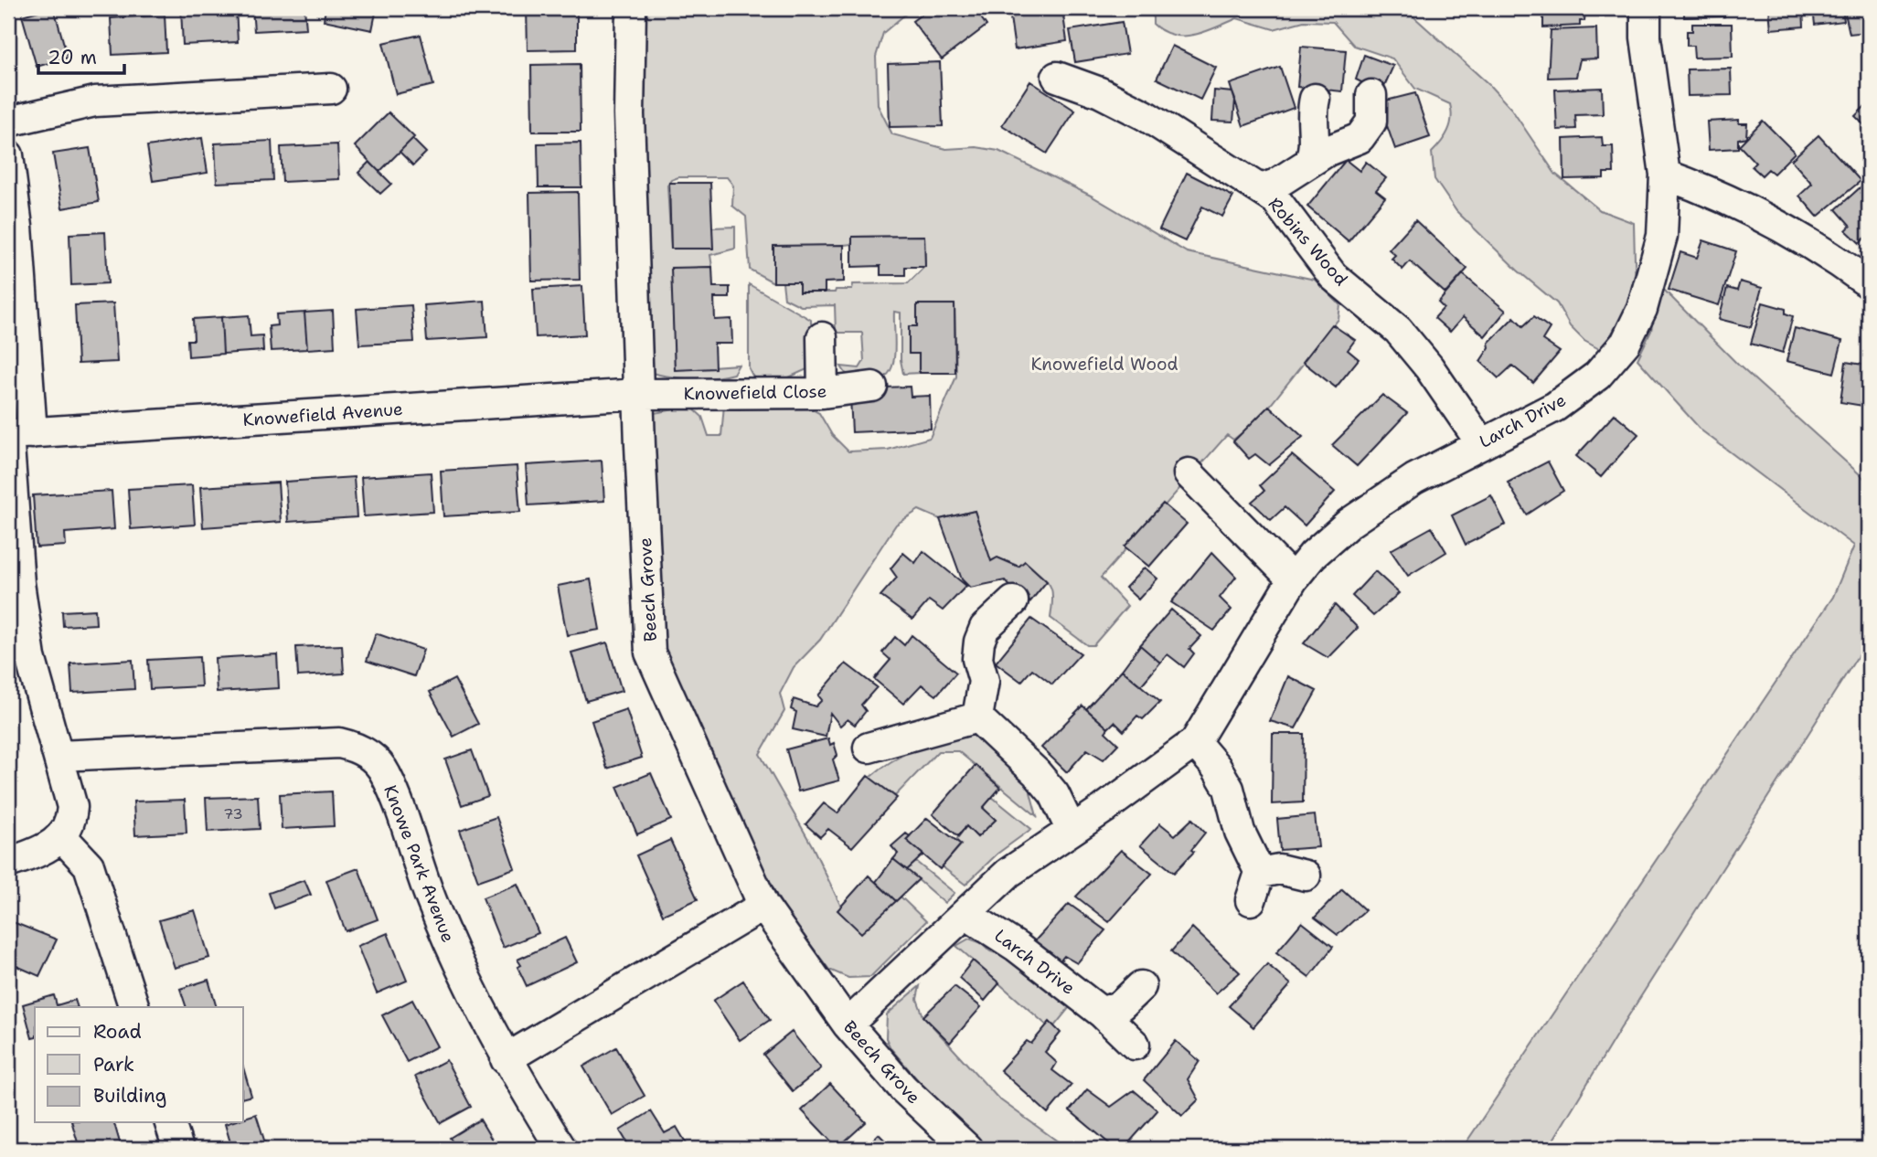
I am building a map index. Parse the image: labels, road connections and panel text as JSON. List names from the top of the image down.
{
  "streets": {
    "street": [
      "Robins Wood",
      "Knowefield Close",
      "Knowefield Avenue",
      "Larch Drive",
      "Beech Grove",
      "Knowe Park Avenue"
    ]
  },
  "crossings": [
    ["Robins Wood", "Larch Drive"],
    ["Knowefield Close", "Knowefield Avenue"],
    ["Knowefield Close", "Beech Grove"],
    ["Knowefield Avenue", "Beech Grove"],
    ["Larch Drive", "Beech Grove"]
  ],
  "parks": ["Knowefield Wood"],
  "house_numbers": ["73"],
  "legend": ["Road", "Park", "Building"],
  "scale_bar": "20 m"
}
